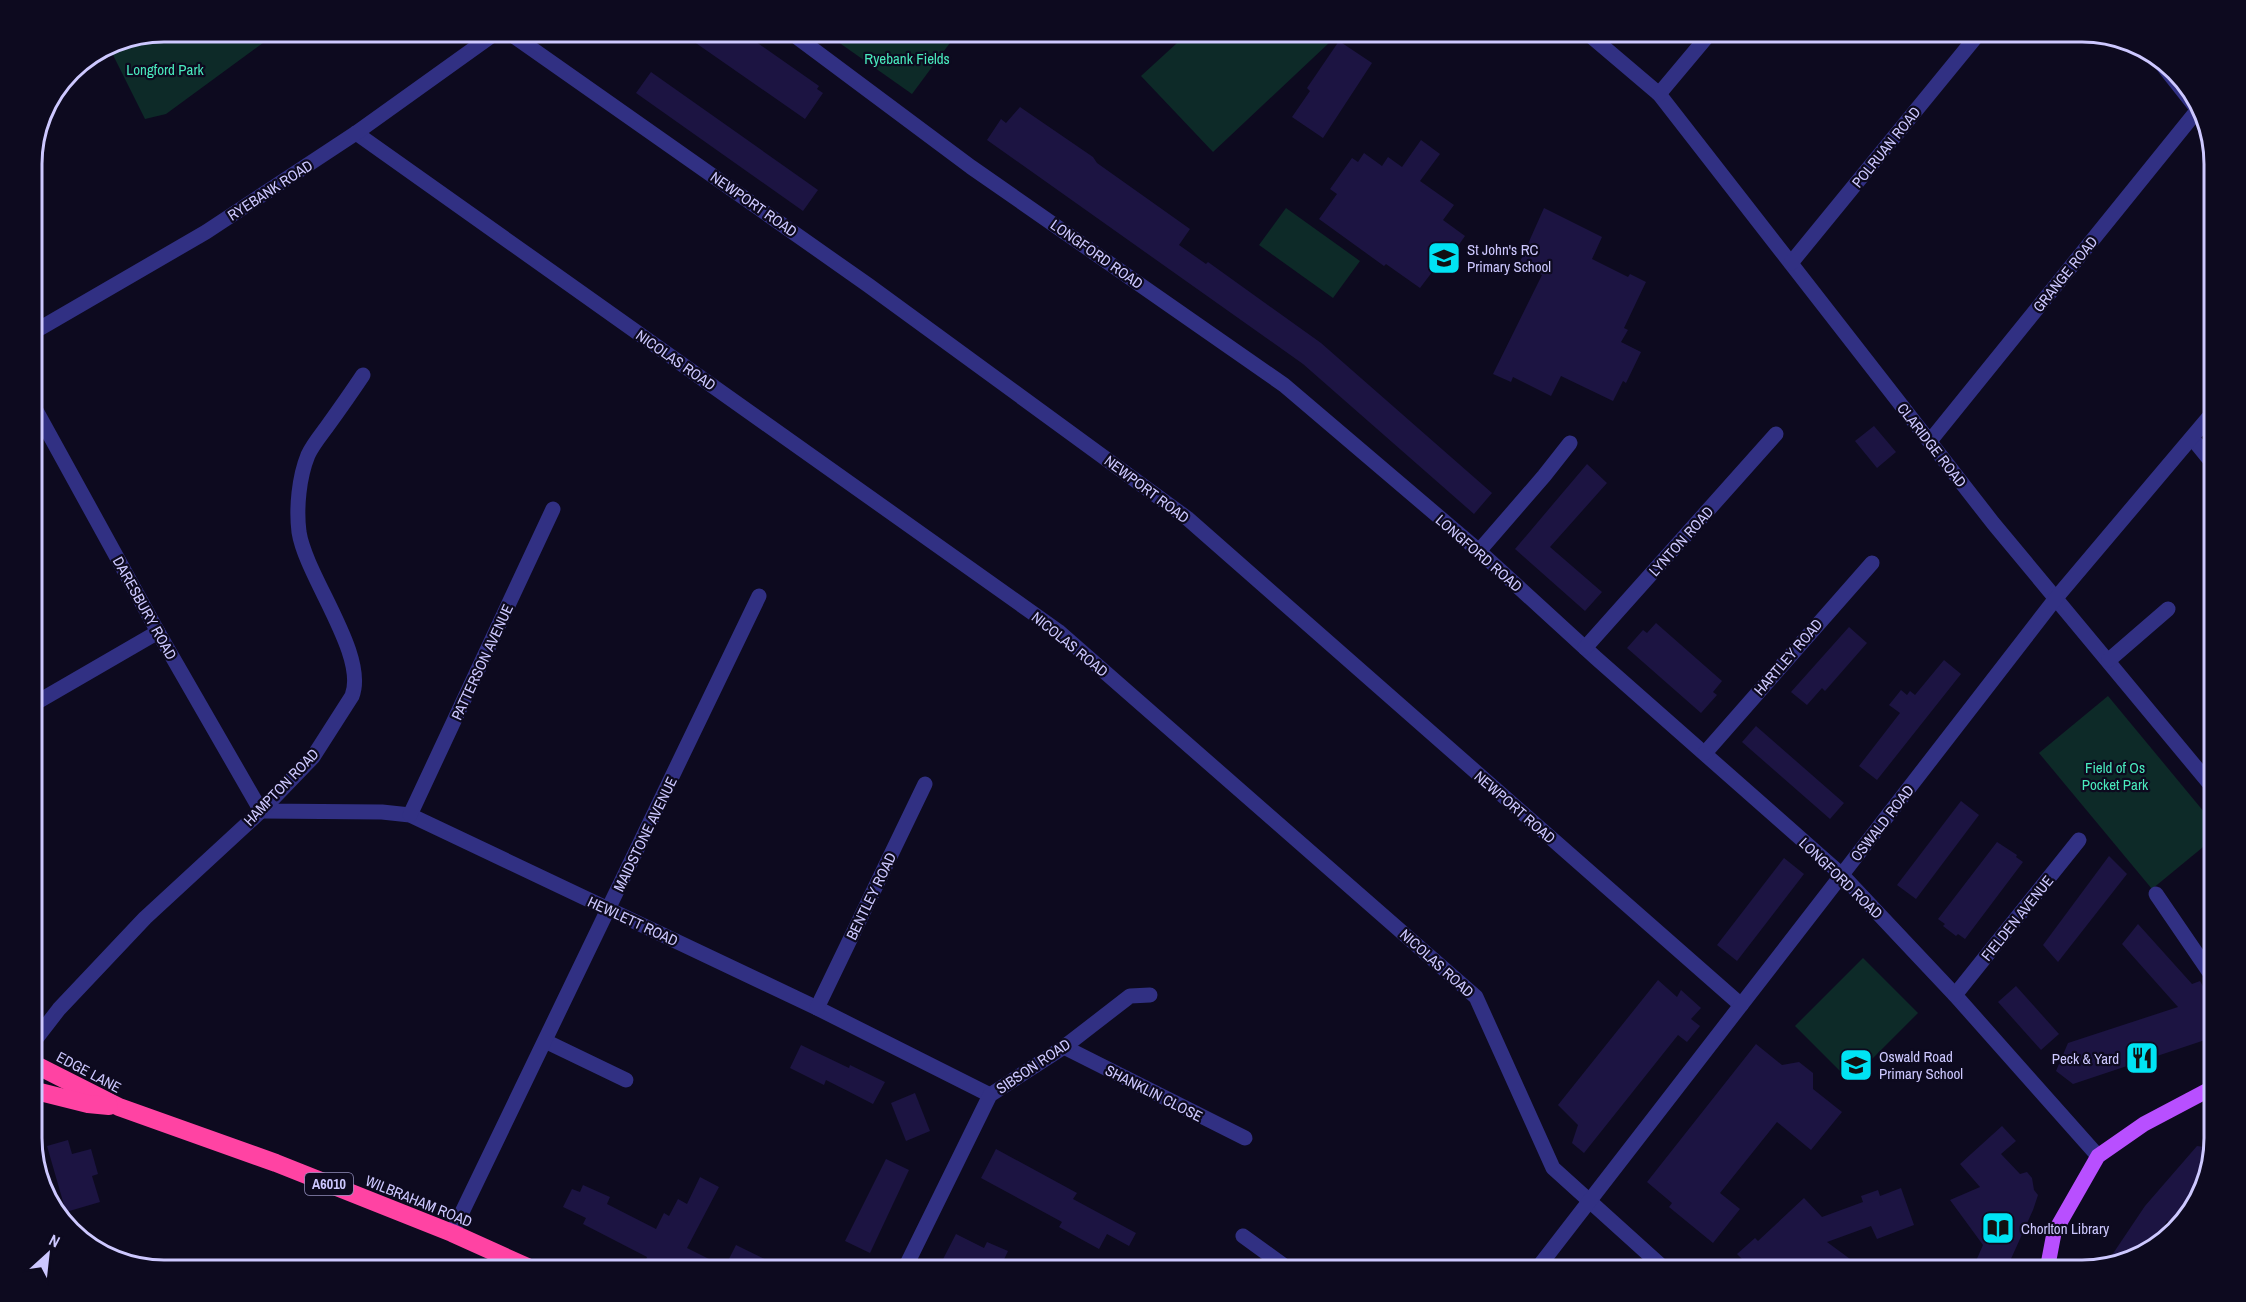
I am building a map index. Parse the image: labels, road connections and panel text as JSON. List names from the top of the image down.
{
  "streets": {
    "highway": ["EDGE LANE", "A6010", "WILBRAHAM ROAD"],
    "street": [
      "POLRUAN ROAD",
      "RYEBANK ROAD",
      "NEWPORT ROAD",
      "LONGFORD ROAD",
      "GRANGE ROAD",
      "NICOLAS ROAD",
      "CLARIDGE ROAD",
      "LYNTON ROAD",
      "DARESBURY ROAD",
      "HARTLEY ROAD",
      "PATTERSON AVENUE",
      "HAMPTON ROAD",
      "OSWALD ROAD",
      "MAIDSTONE AVENUE",
      "BENTLEY ROAD",
      "FIELDEN AVENUE",
      "HEWLETT ROAD",
      "SIBSON ROAD",
      "SHANKLIN CLOSE"
    ]
  },
  "crossings": [
    ["POLRUAN ROAD", "CLARIDGE ROAD"],
    ["RYEBANK ROAD", "NICOLAS ROAD"],
    ["NEWPORT ROAD", "OSWALD ROAD"],
    ["LONGFORD ROAD", "LYNTON ROAD"],
    ["LONGFORD ROAD", "HARTLEY ROAD"],
    ["LONGFORD ROAD", "OSWALD ROAD"],
    ["LONGFORD ROAD", "FIELDEN AVENUE"],
    ["GRANGE ROAD", "CLARIDGE ROAD"],
    ["NICOLAS ROAD", "OSWALD ROAD"],
    ["CLARIDGE ROAD", "OSWALD ROAD"],
    ["DARESBURY ROAD", "HAMPTON ROAD"],
    ["DARESBURY ROAD", "HEWLETT ROAD"],
    ["PATTERSON AVENUE", "HEWLETT ROAD"],
    ["HAMPTON ROAD", "HEWLETT ROAD"],
    ["MAIDSTONE AVENUE", "HEWLETT ROAD"],
    ["MAIDSTONE AVENUE", "WILBRAHAM ROAD"],
    ["BENTLEY ROAD", "HEWLETT ROAD"],
    ["HEWLETT ROAD", "SIBSON ROAD"],
    ["SIBSON ROAD", "SHANKLIN CLOSE"],
    ["EDGE LANE", "WILBRAHAM ROAD"]
  ],
  "parks": ["Ryebank Fields", "Longford Park", "Field of Os Pocket Park"],
  "places": {
    "school or university": ["St John's RC Primary School", "Oswald Road Primary School"],
    "restaurant": ["Peck & Yard"],
    "library": ["Chorlton Library"]
  },
  "north": "top right"
}
